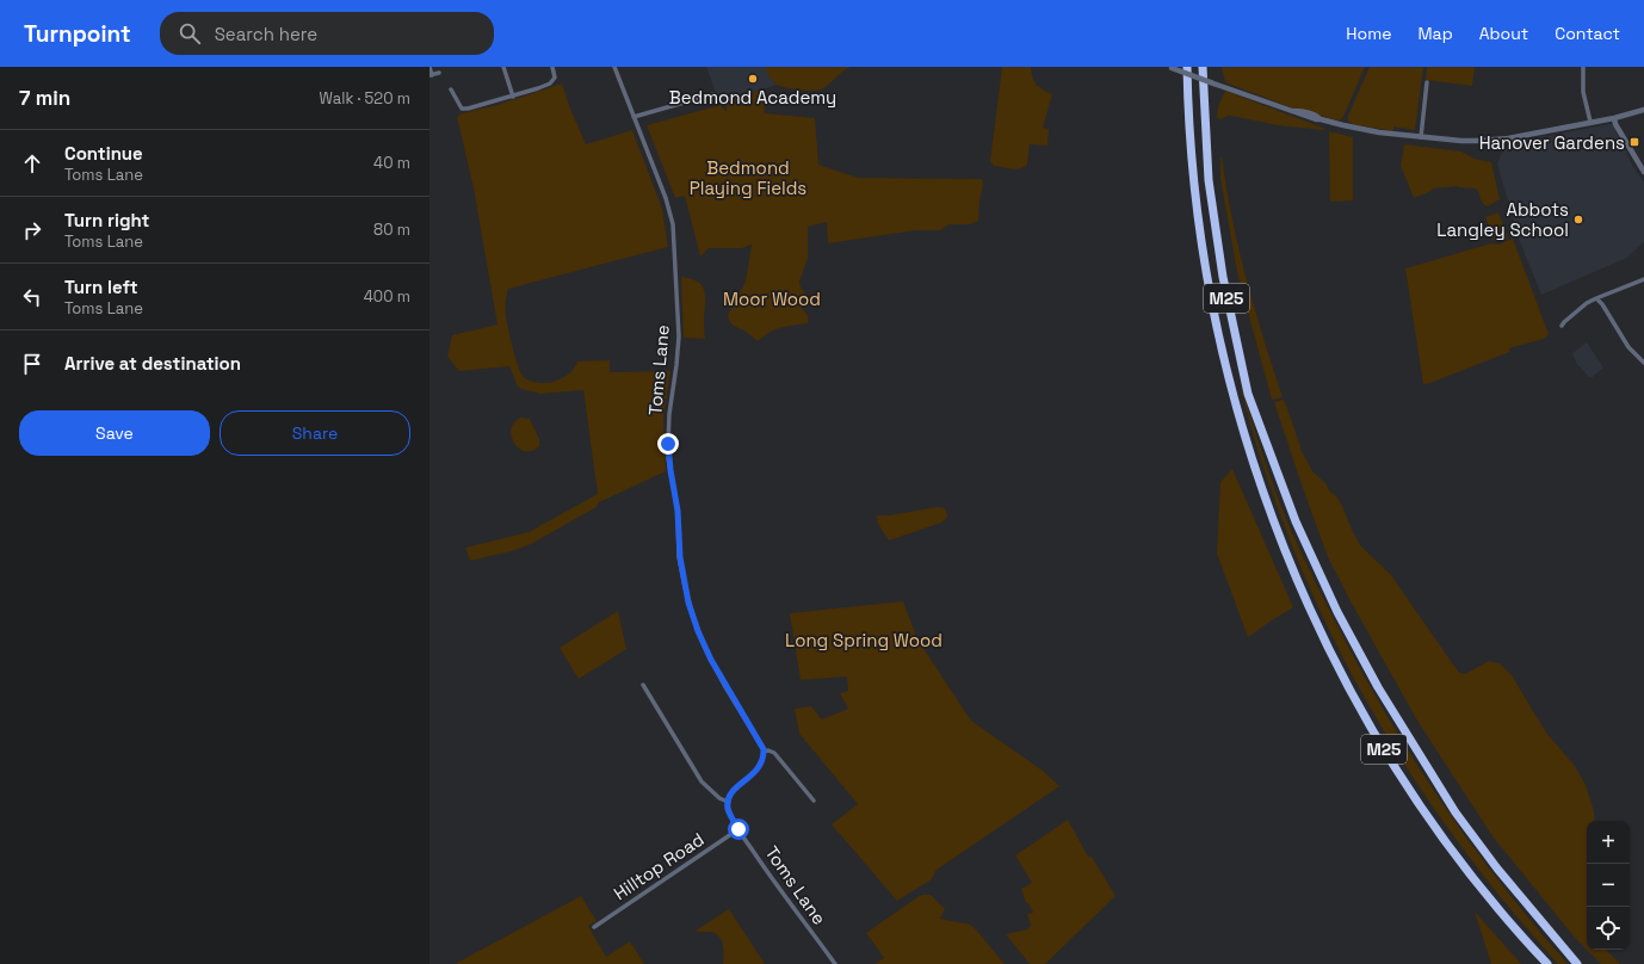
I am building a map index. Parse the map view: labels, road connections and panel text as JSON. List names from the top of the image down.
{
  "streets": {
    "highway": ["M25"],
    "street": ["Toms Lane", "Hilltop Road"]
  },
  "crossings": [
    ["Toms Lane", "Hilltop Road"]
  ],
  "parks": ["Bedmond Playing Fields", "Moor Wood", "Long Spring Wood"],
  "places": {
    "other": ["Bedmond Academy", "Abbots Langley School"],
    "transit": ["Hanover Gardens"]
  },
  "page": {
    "header": "Turnpoint",
    "search": "Search here",
    "nav": [
      "Home",
      "Map",
      "About",
      "Contact"
    ],
    "heading": ["7 min", "Walk · 520 m"],
    "list": [
      ["Continue", "Toms Lane", "40 m"],
      ["Turn right", "Toms Lane", "80 m"],
      ["Turn left", "Toms Lane", "400 m"],
      "Arrive at destination"
    ],
    "buttons": ["Save", "Share"],
    "map_buttons": ["+", "−"]
  }
}
